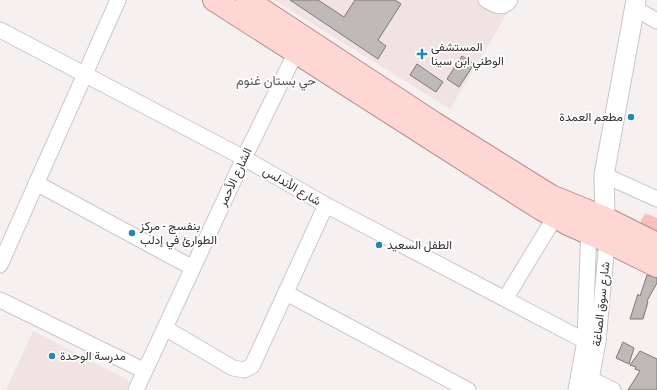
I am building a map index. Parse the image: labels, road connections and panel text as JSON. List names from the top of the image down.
{
  "streets": {
    "street": ["الشارع الأحمر", "شارع الأندلس", "شارع سوق الصاغة"]
  },
  "crossings": [
    ["الشارع الأحمر", "شارع الأندلس"]
  ],
  "districts": ["حي بستان غنوم"],
  "places": {
    "health": ["المستشفى الوطني ابن سينا"],
    "other": [
      "مطعم العمدة",
      "بنفسج - مركز الطوارئ في إدلب",
      "الطفل السعيد",
      "مدرسة الوحدة"
    ]
  }
}
